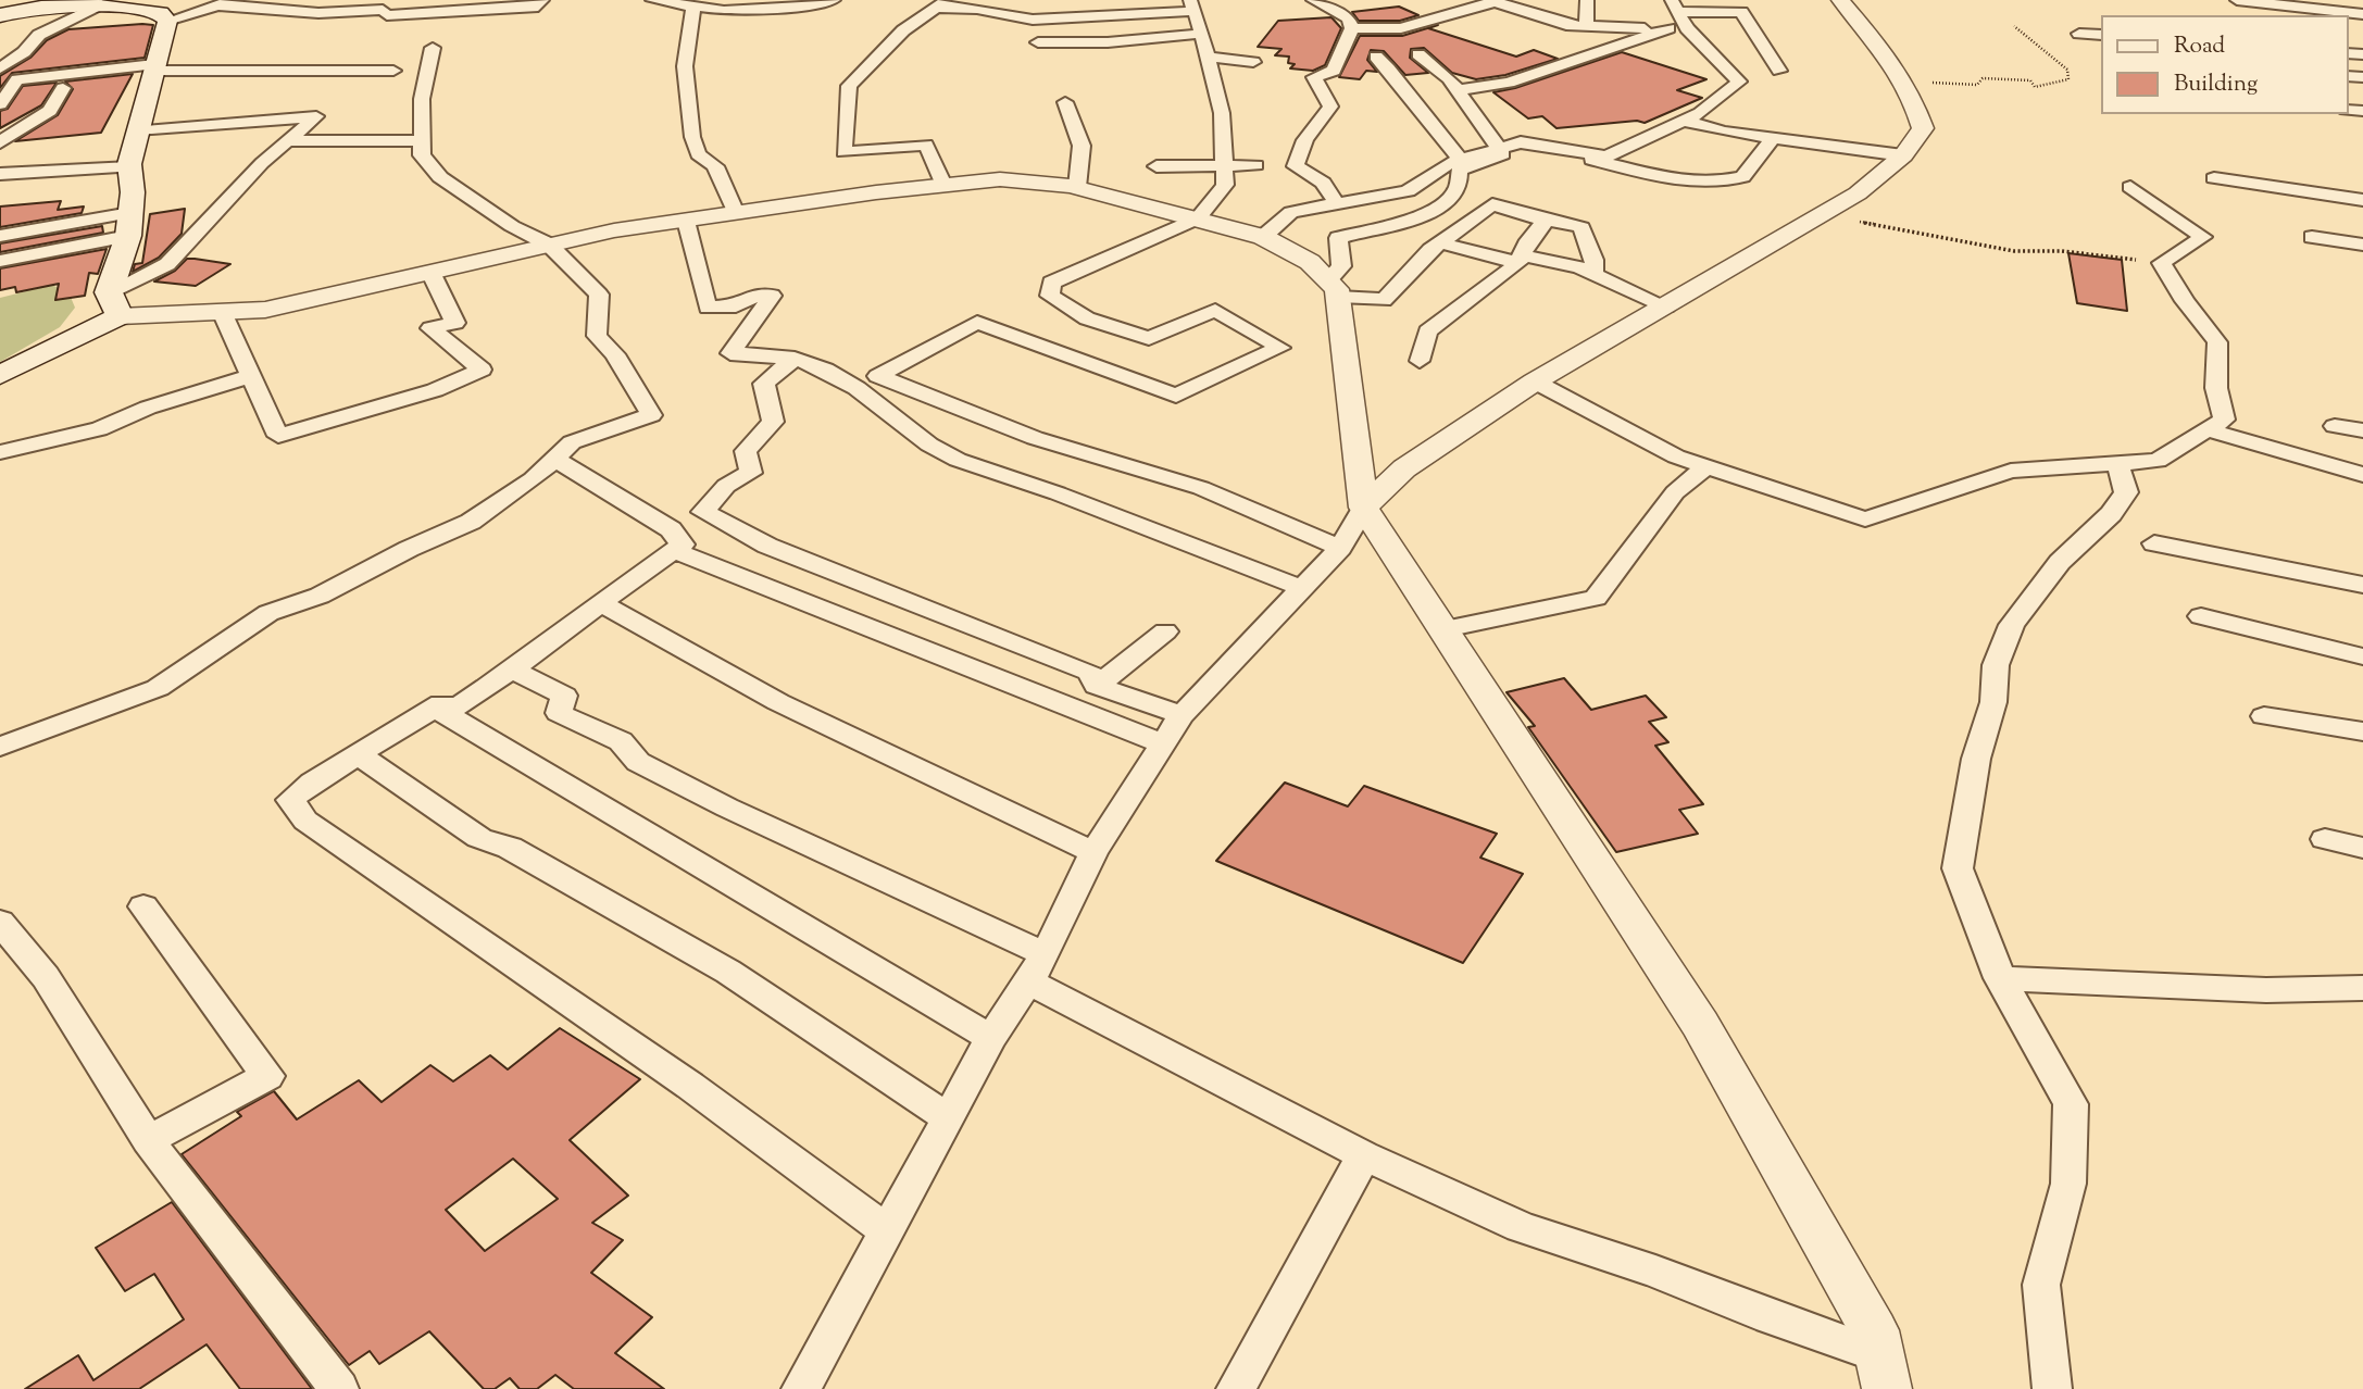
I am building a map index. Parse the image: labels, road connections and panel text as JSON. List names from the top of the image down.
{
  "legend": ["Road", "Building"]
}
